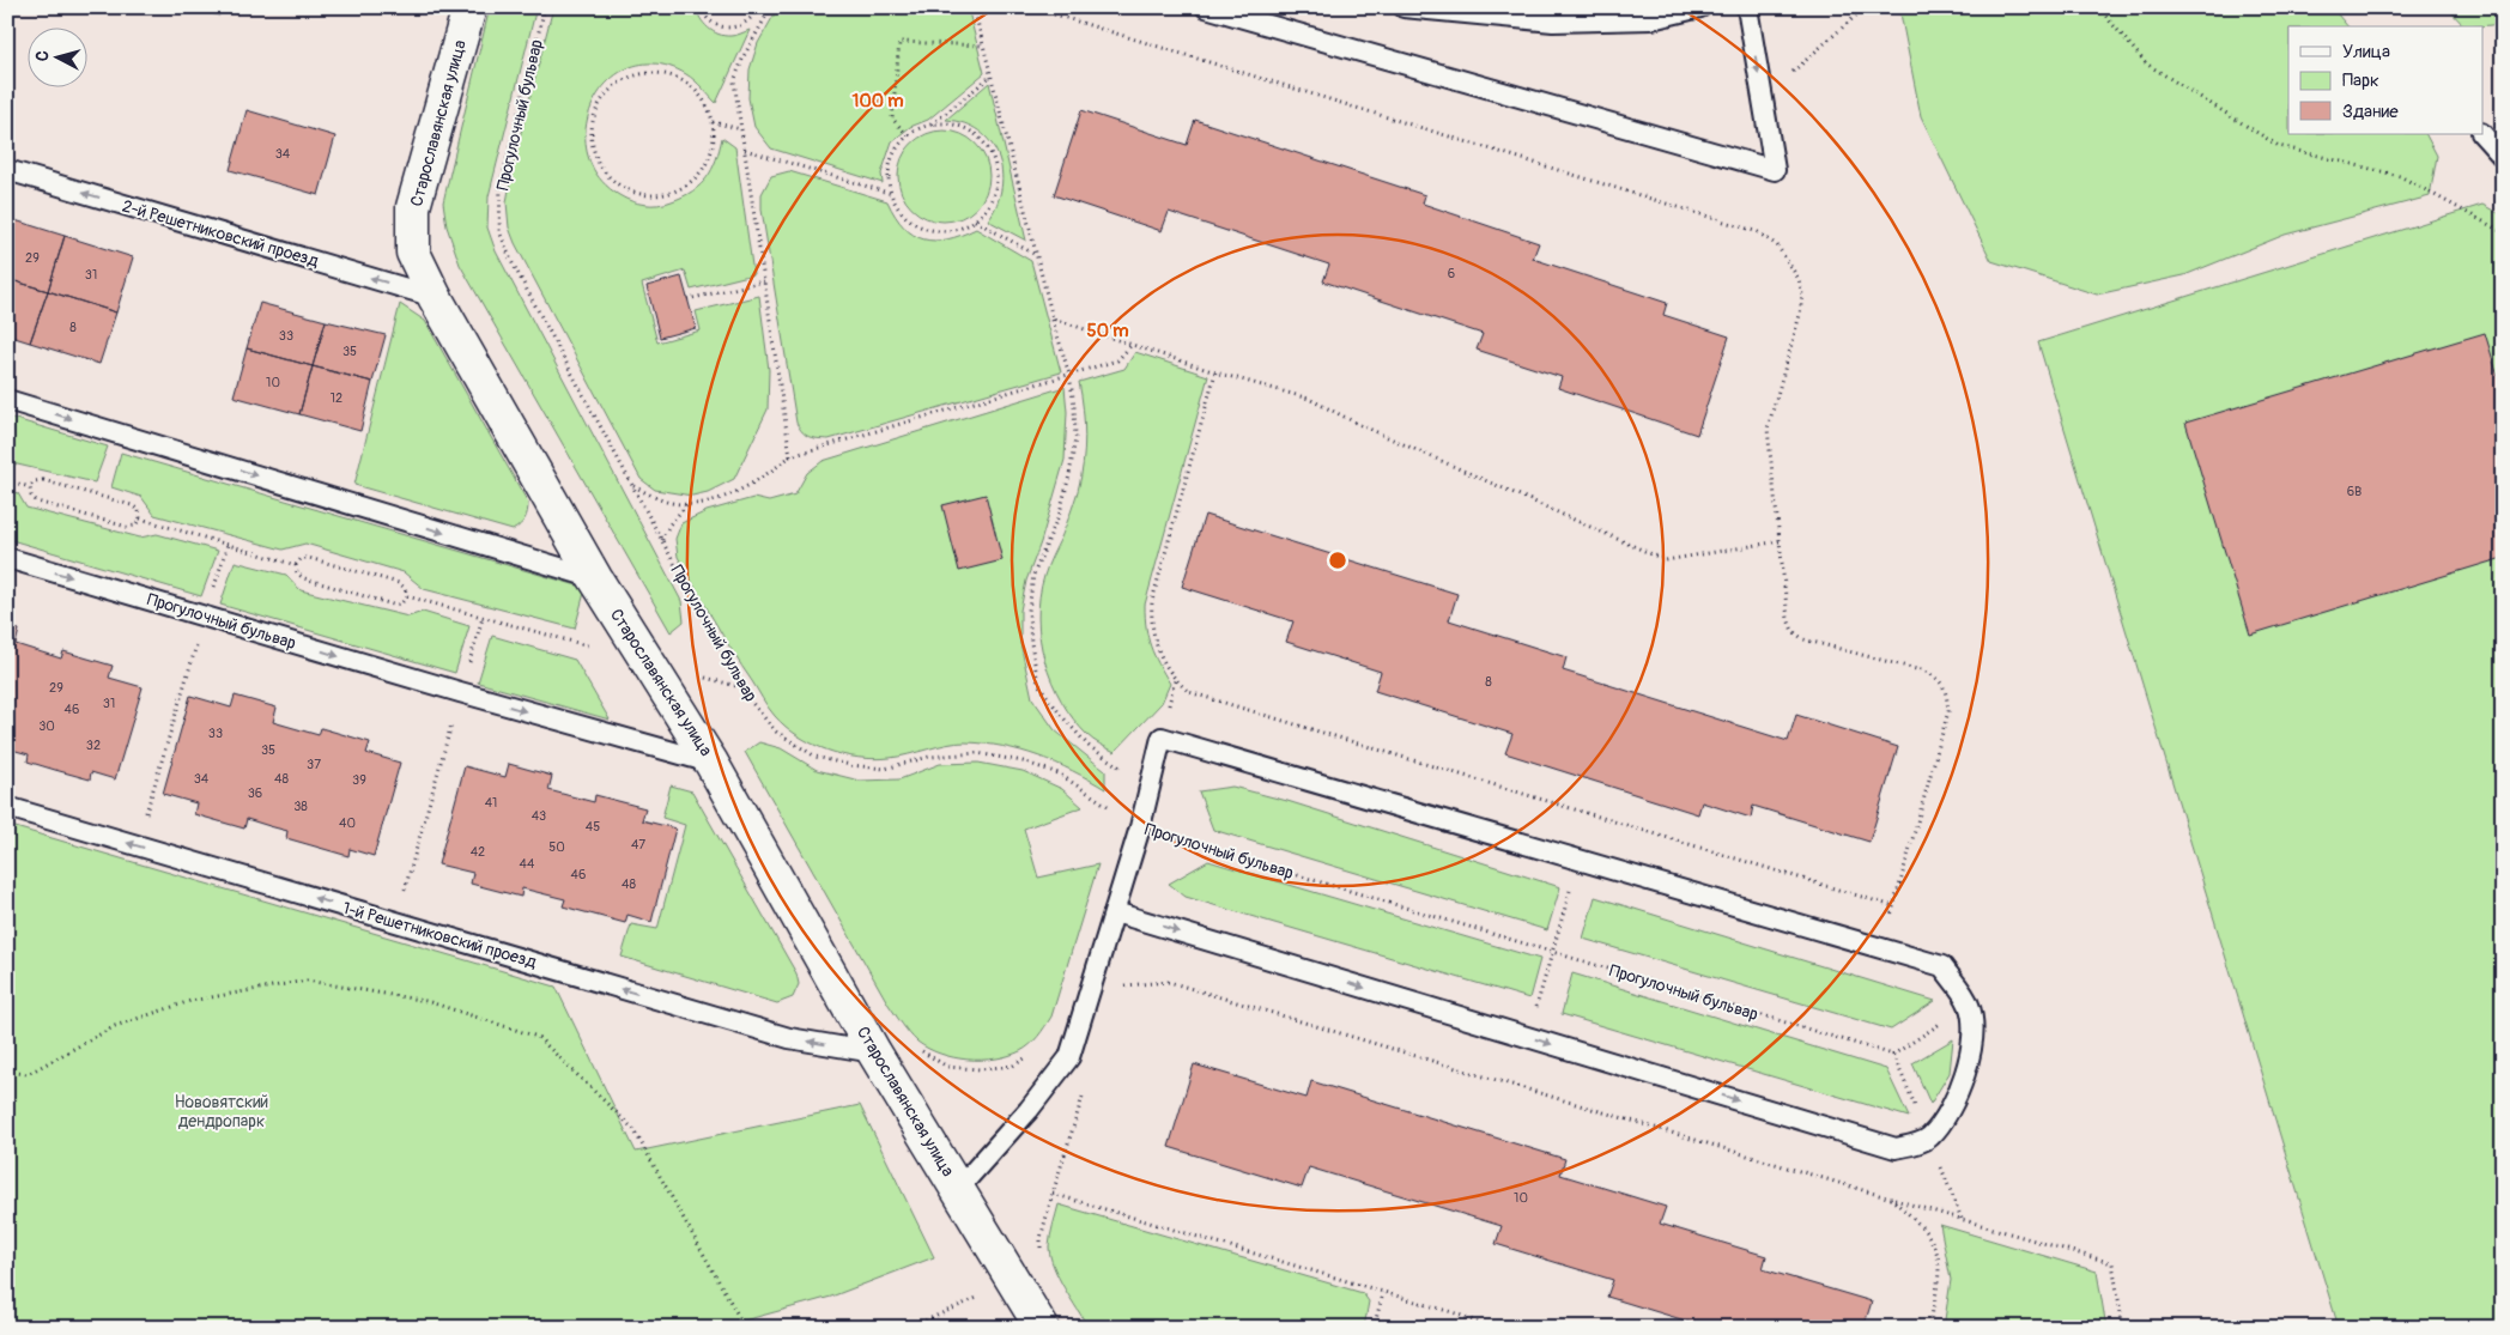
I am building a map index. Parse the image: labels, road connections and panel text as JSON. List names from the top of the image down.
{
  "streets": {
    "street": ["Старославянская улица"],
    "lane": ["Прогулочный бульвар", "2-й Решетниковский проезд", "1-й Решетниковский проезд"]
  },
  "crossings": [
    ["Прогулочный бульвар", "Старославянская улица"],
    ["Старославянская улица", "2-й Решетниковский проезд"],
    ["Старославянская улица", "1-й Решетниковский проезд"]
  ],
  "one_way": ["2-й Решетниковский проезд", "1-й Решетниковский проезд"],
  "parks": ["Нововятский дендропарк"],
  "house_numbers": [
    "34",
    "29",
    "6",
    "31",
    "8",
    "33",
    "35",
    "10",
    "12",
    "6В",
    "8",
    "29",
    "31",
    "46",
    "30",
    "33",
    "32",
    "35",
    "37",
    "34",
    "48",
    "39",
    "36",
    "41",
    "38",
    "43",
    "40",
    "45",
    "47",
    "50",
    "42",
    "44",
    "46",
    "48",
    "10"
  ],
  "legend": ["Улица", "Парк", "Здание"],
  "north": "left",
  "rings": ["100 m", "50 m"]
}
